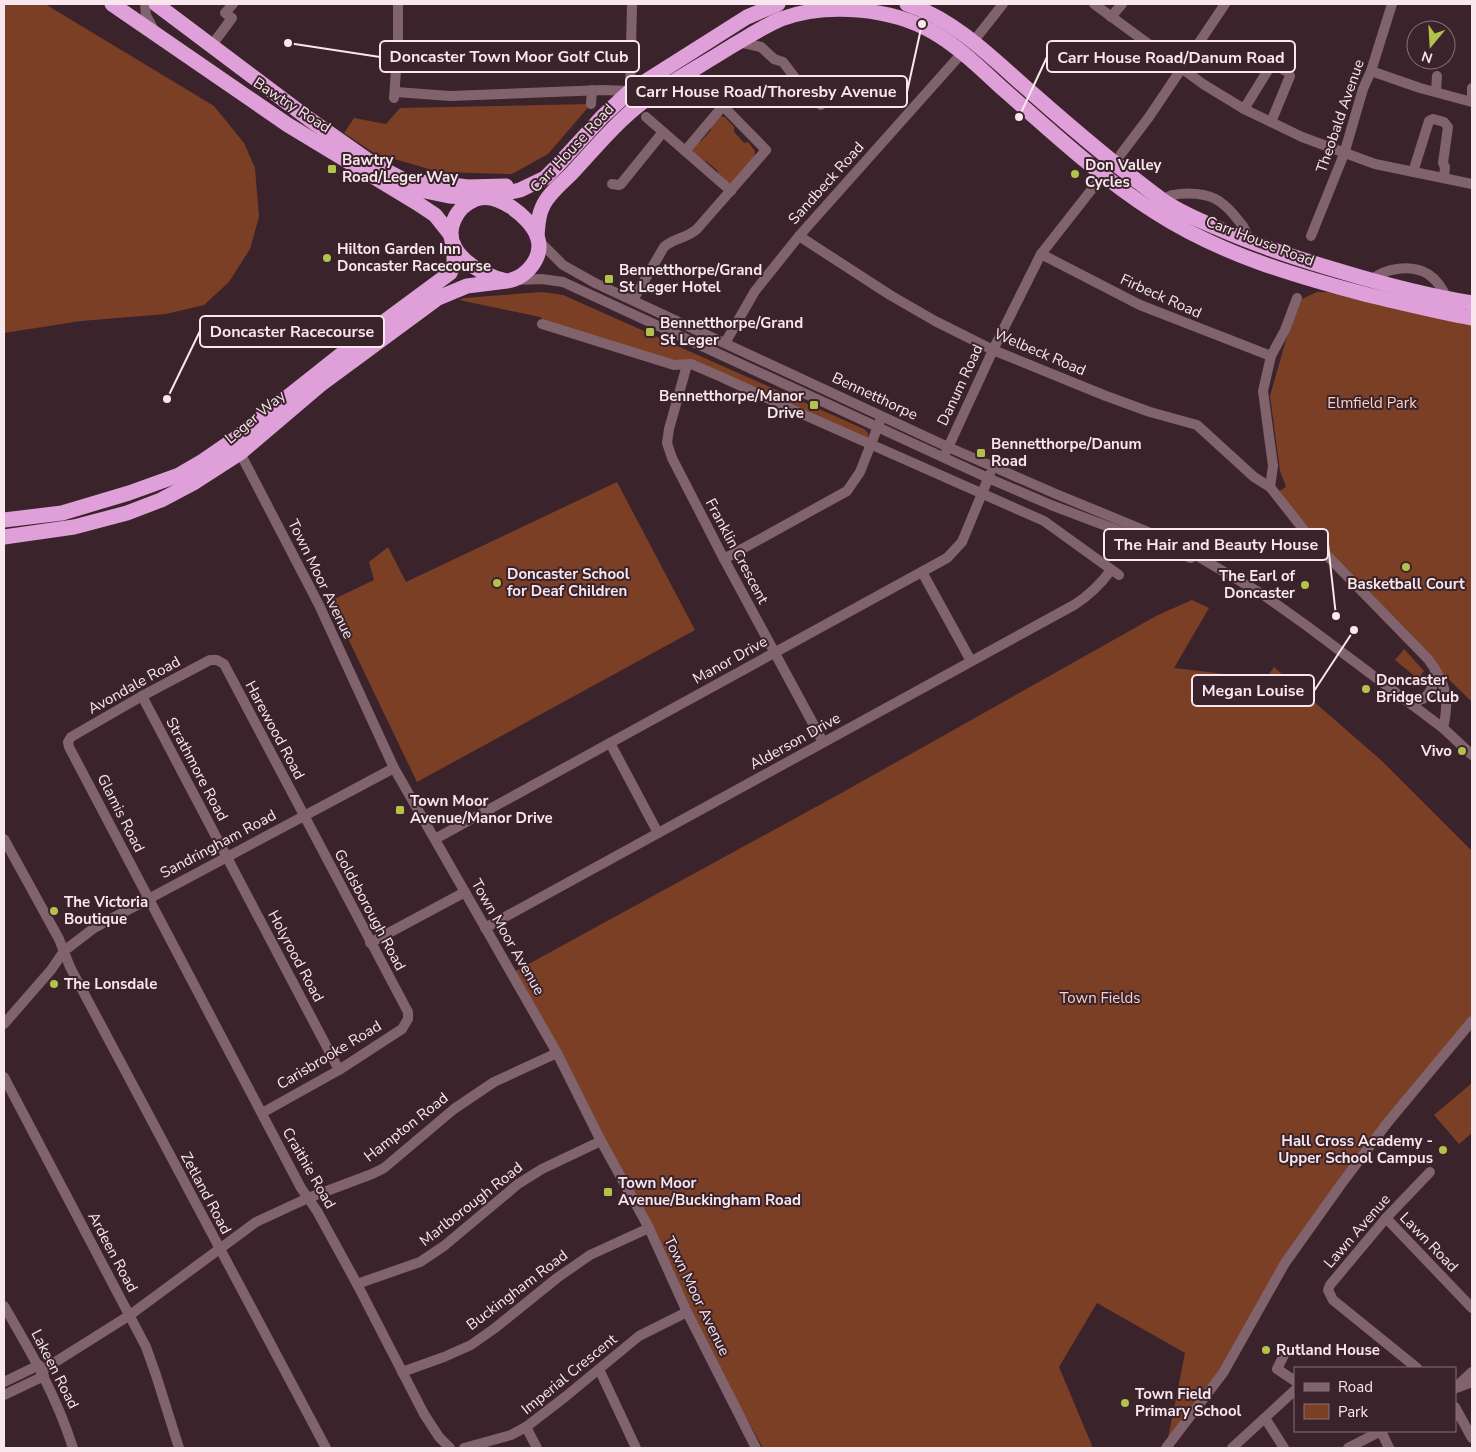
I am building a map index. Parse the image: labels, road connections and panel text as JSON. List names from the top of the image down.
{
  "streets": {
    "highway": ["Bawtry Road", "Carr House Road", "Leger Way"],
    "street": [
      "Theobald Avenue",
      "Sandbeck Road",
      "Firbeck Road",
      "Welbeck Road",
      "Danum Road",
      "Bennetthorpe",
      "Franklin Crescent",
      "Town Moor Avenue",
      "Manor Drive",
      "Avondale Road",
      "Harewood Road",
      "Alderson Drive",
      "Strathmore Road",
      "Glamis Road",
      "Sandringham Road",
      "Goldsborough Road",
      "Holyrood Road",
      "Carisbrooke Road",
      "Hampton Road",
      "Craithie Road",
      "Zetland Road",
      "Marlborough Road",
      "Lawn Avenue",
      "Lawn Road",
      "Ardeen Road",
      "Buckingham Road",
      "Lakeen Road",
      "Imperial Crescent"
    ]
  },
  "crossings": [
    ["Bawtry Road", "Carr House Road"],
    ["Bawtry Road", "Bennetthorpe"],
    ["Bawtry Road", "Leger Way"],
    ["Carr House Road", "Sandbeck Road"],
    ["Carr House Road", "Danum Road"],
    ["Carr House Road", "Bennetthorpe"],
    ["Carr House Road", "Leger Way"],
    ["Sandbeck Road", "Welbeck Road"],
    ["Sandbeck Road", "Bennetthorpe"],
    ["Firbeck Road", "Danum Road"],
    ["Welbeck Road", "Danum Road"],
    ["Welbeck Road", "Bennetthorpe"],
    ["Danum Road", "Bennetthorpe"],
    ["Bennetthorpe", "Leger Way"],
    ["Bennetthorpe", "Manor Drive"],
    ["Leger Way", "Town Moor Avenue"],
    ["Franklin Crescent", "Manor Drive"],
    ["Franklin Crescent", "Alderson Drive"],
    ["Town Moor Avenue", "Manor Drive"],
    ["Town Moor Avenue", "Alderson Drive"],
    ["Town Moor Avenue", "Sandringham Road"],
    ["Town Moor Avenue", "Hampton Road"],
    ["Town Moor Avenue", "Marlborough Road"],
    ["Town Moor Avenue", "Buckingham Road"],
    ["Town Moor Avenue", "Imperial Crescent"],
    ["Avondale Road", "Harewood Road"],
    ["Avondale Road", "Strathmore Road"],
    ["Avondale Road", "Glamis Road"],
    ["Harewood Road", "Sandringham Road"],
    ["Harewood Road", "Goldsborough Road"],
    ["Strathmore Road", "Sandringham Road"],
    ["Strathmore Road", "Holyrood Road"],
    ["Glamis Road", "Sandringham Road"],
    ["Glamis Road", "Craithie Road"],
    ["Sandringham Road", "Goldsborough Road"],
    ["Sandringham Road", "Holyrood Road"],
    ["Sandringham Road", "Craithie Road"],
    ["Sandringham Road", "Zetland Road"],
    ["Goldsborough Road", "Carisbrooke Road"],
    ["Holyrood Road", "Carisbrooke Road"],
    ["Carisbrooke Road", "Craithie Road"],
    ["Hampton Road", "Craithie Road"],
    ["Hampton Road", "Zetland Road"],
    ["Hampton Road", "Ardeen Road"],
    ["Hampton Road", "Lakeen Road"],
    ["Craithie Road", "Marlborough Road"],
    ["Craithie Road", "Buckingham Road"],
    ["Lawn Avenue", "Lawn Road"]
  ],
  "parks": ["Elmfield Park", "Town Fields"],
  "places": {
    "other": [
      "Carr House Road/Thoresby Avenue",
      "Doncaster Town Moor Golf Club",
      "Carr House Road/Danum Road",
      "Don Valley Cycles",
      "Hilton Garden Inn Doncaster Racecourse",
      "Doncaster Racecourse",
      "Basketball Court",
      "Doncaster School for Deaf Children",
      "The Earl of Doncaster",
      "The Hair and Beauty House",
      "Megan Louise",
      "Doncaster Bridge Club",
      "Vivo",
      "The Victoria Boutique",
      "The Lonsdale",
      "Hall Cross Academy - Upper School Campus",
      "Rutland House",
      "Town Field Primary School"
    ],
    "transit": [
      "Bawtry Road/Leger Way",
      "Bennetthorpe/Grand St Leger Hotel",
      "Bennetthorpe/Grand St Leger",
      "Bennetthorpe/Manor Drive",
      "Bennetthorpe/Danum Road",
      "Town Moor Avenue/Manor Drive",
      "Town Moor Avenue/Buckingham Road"
    ]
  },
  "legend": ["Road", "Park"],
  "north": "bottom"
}
